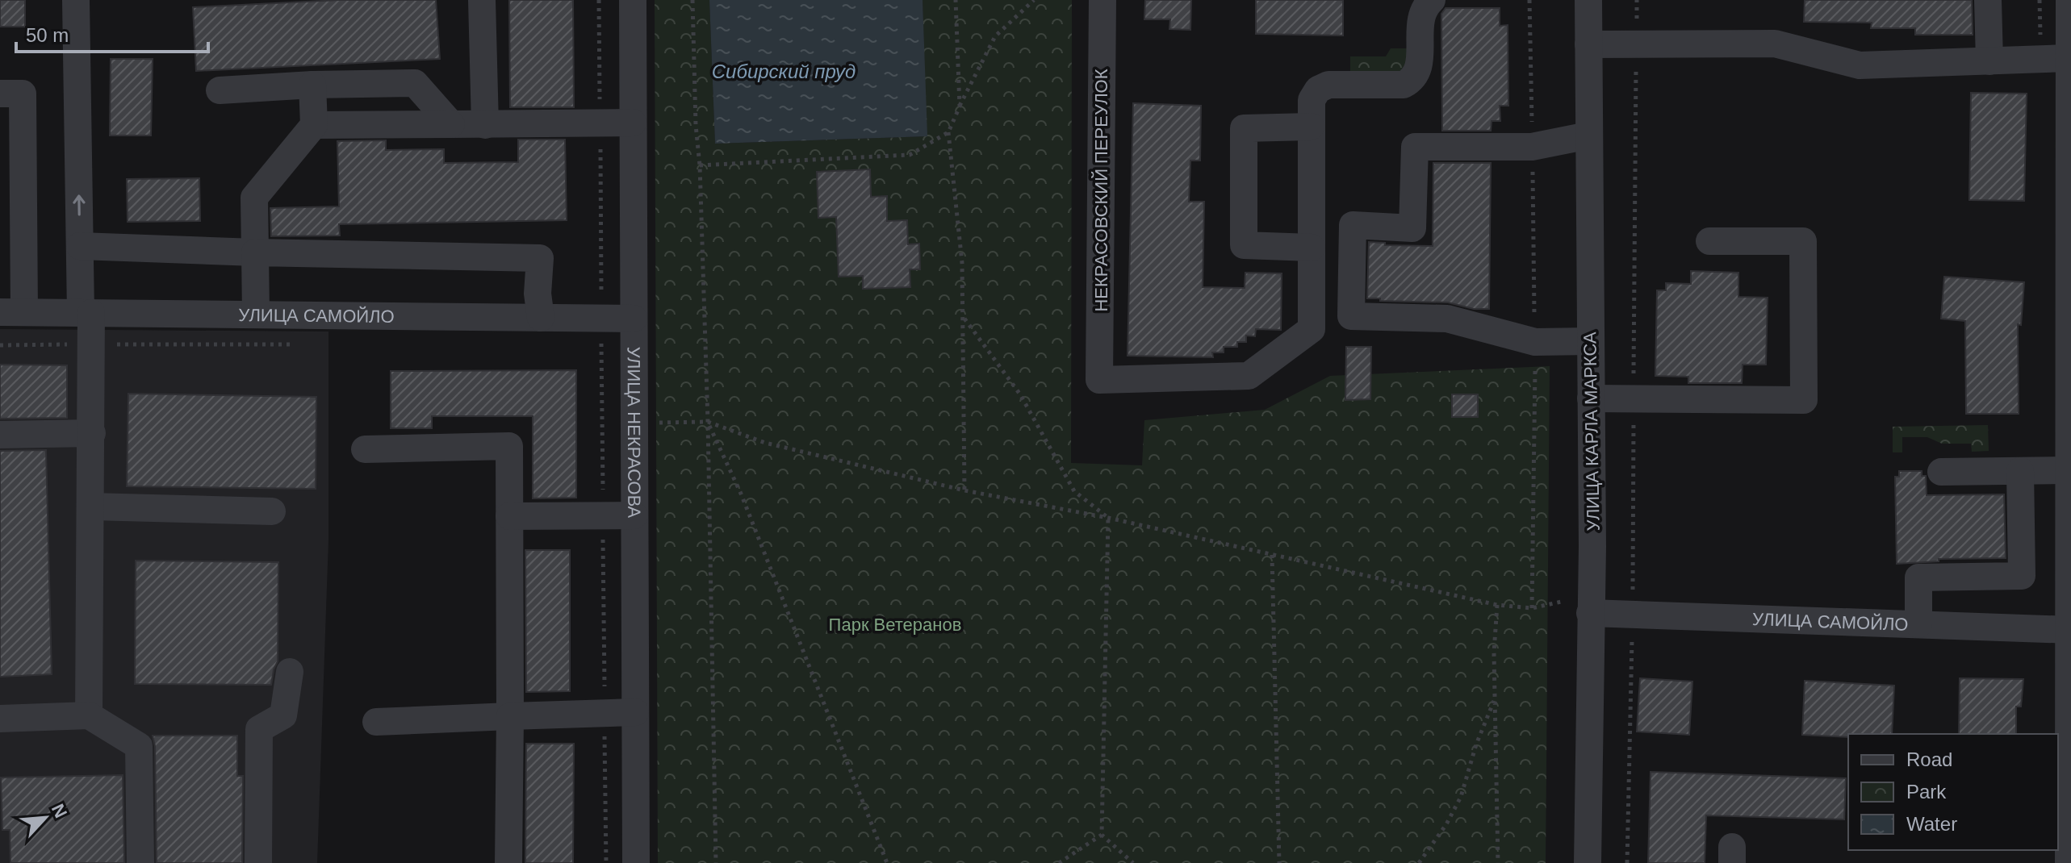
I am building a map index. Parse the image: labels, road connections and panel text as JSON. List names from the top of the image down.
{
  "streets": {
    "street": [
      "НЕКРАСОВСКИЙ ПЕРЕУЛОК",
      "УЛИЦА САМОЙЛО",
      "УЛИЦА НЕКРАСОВА",
      "УЛИЦА КАРЛА МАРКСА"
    ]
  },
  "crossings": [
    ["УЛИЦА САМОЙЛО", "УЛИЦА НЕКРАСОВА"],
    ["УЛИЦА САМОЙЛО", "УЛИЦА КАРЛА МАРКСА"]
  ],
  "water": ["Сибирский пруд"],
  "parks": ["Парк Ветеранов"],
  "legend": ["Road", "Park", "Water"],
  "scale_bar": "50 m",
  "north": "top right"
}
